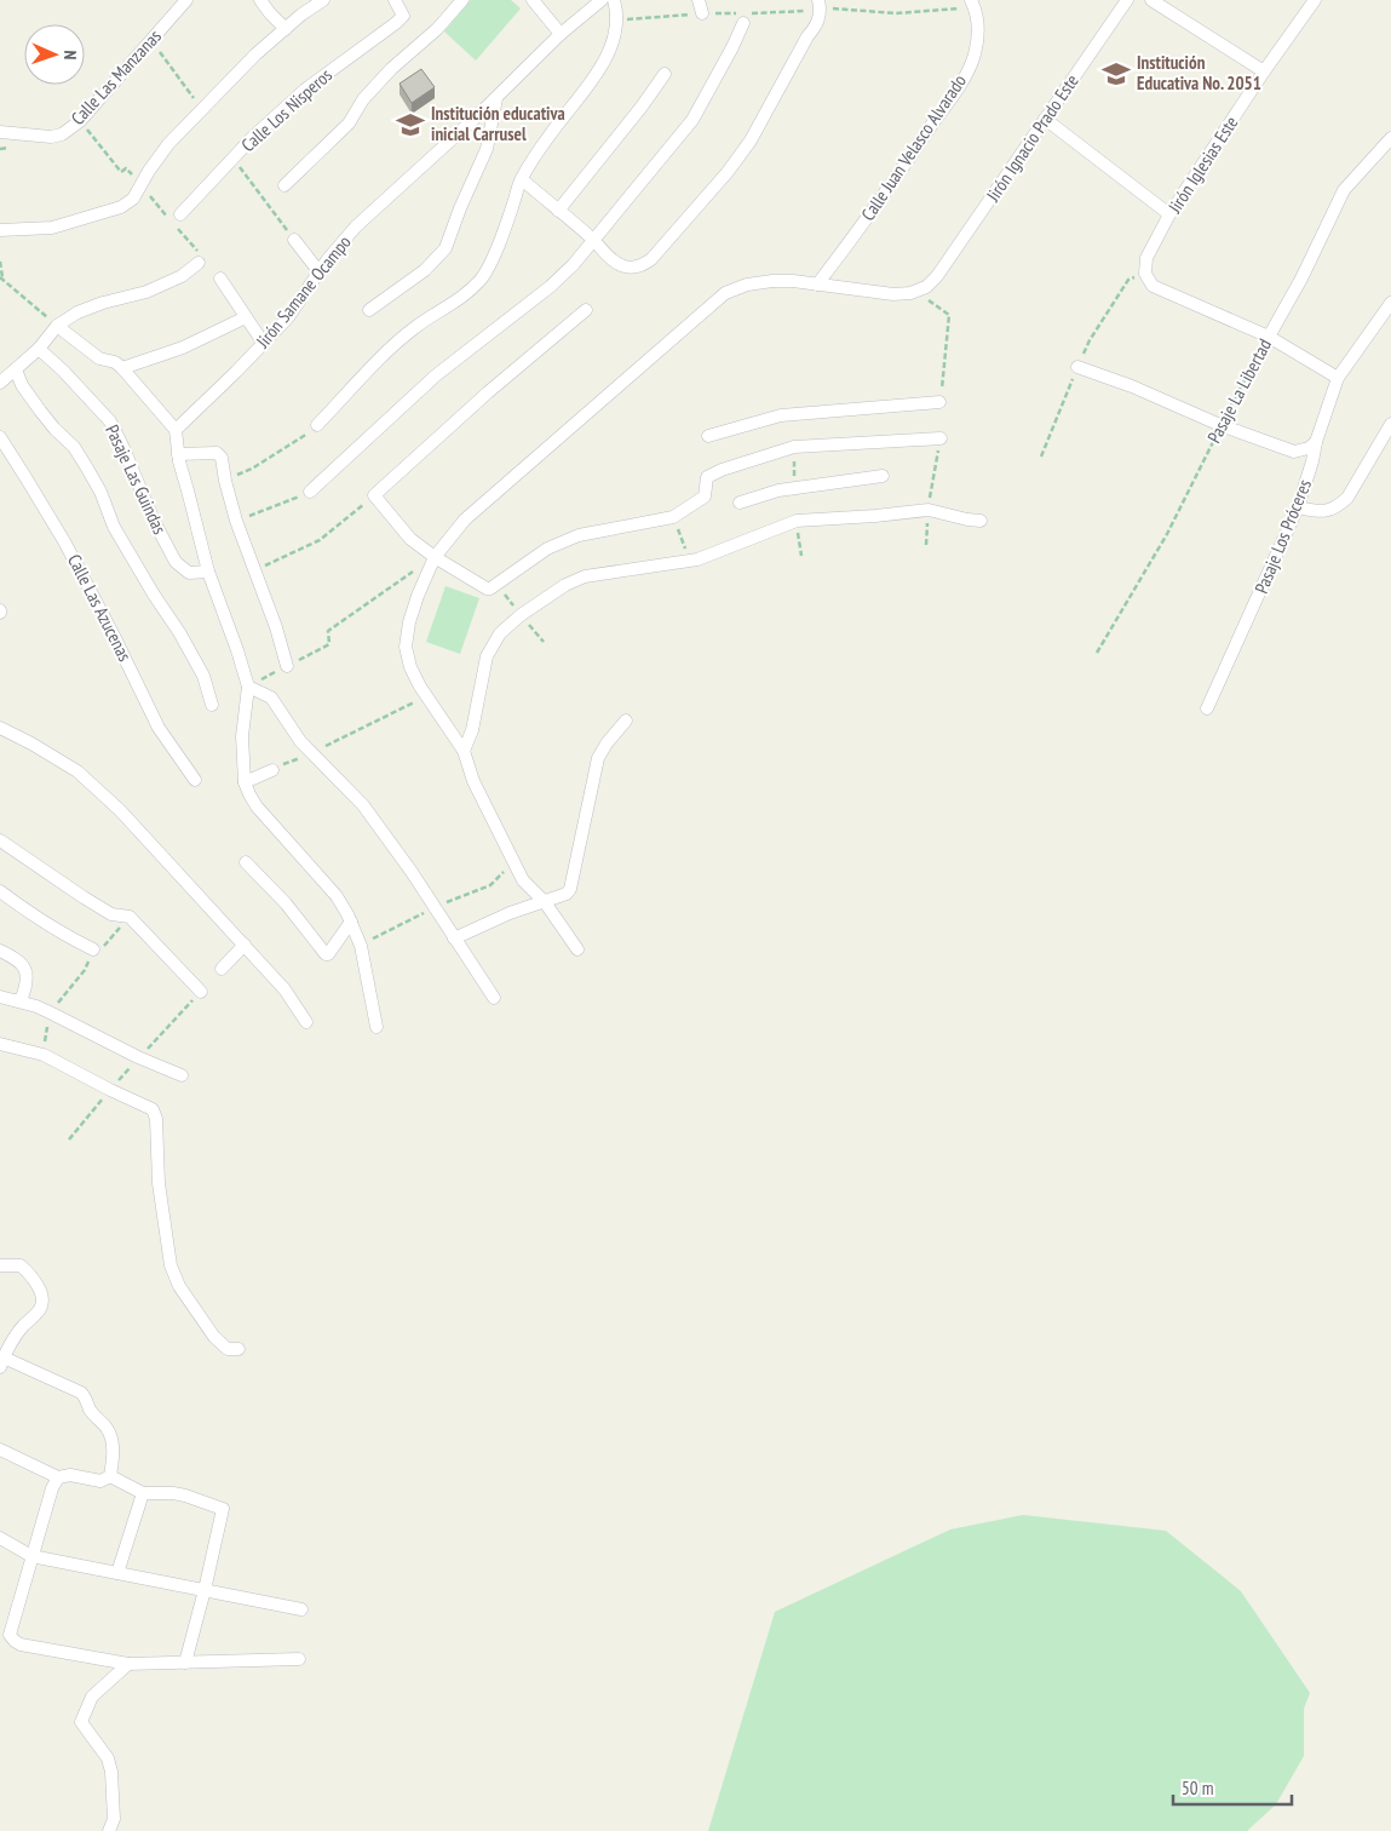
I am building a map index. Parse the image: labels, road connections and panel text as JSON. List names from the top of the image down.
{
  "streets": {
    "street": [
      "Calle Las Manzanas",
      "Calle Los Nisperos",
      "Jirón Ignacio Prado Este",
      "Calle Juan Velasco Alvarado",
      "Jirón Iglesias Este",
      "Jirón Samane Ocampo",
      "Pasaje La Libertad",
      "Pasaje Las Guindas",
      "Pasaje Los Próceres",
      "Calle Las Azucenas"
    ]
  },
  "crossings": [
    ["Jirón Iglesias Este", "Pasaje La Libertad"]
  ],
  "places": {
    "school or university": ["Institución Educativa No. 2051", "Institución educativa inicial Carrusel"]
  },
  "scale_bar": "50 m",
  "north": "right"
}
